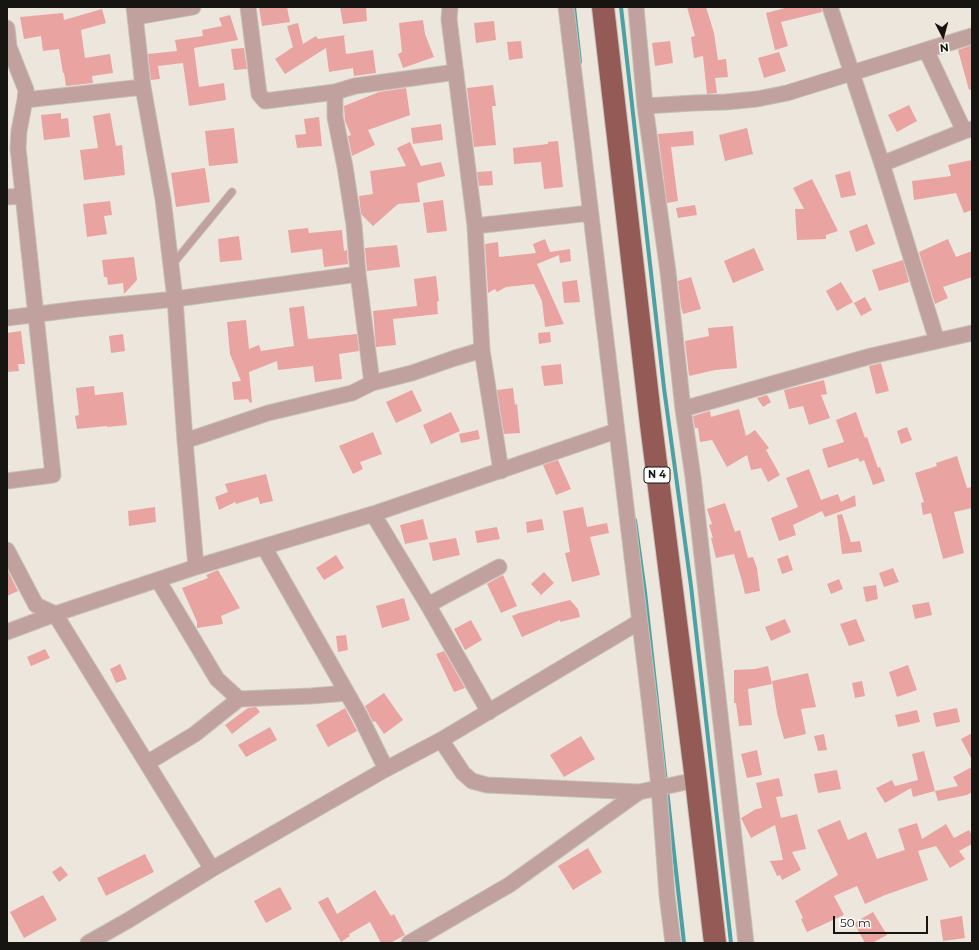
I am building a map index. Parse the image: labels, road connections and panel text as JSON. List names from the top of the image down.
{
  "streets": {
    "highway": ["N 4"]
  },
  "scale_bar": "50 m",
  "north": "bottom"
}
